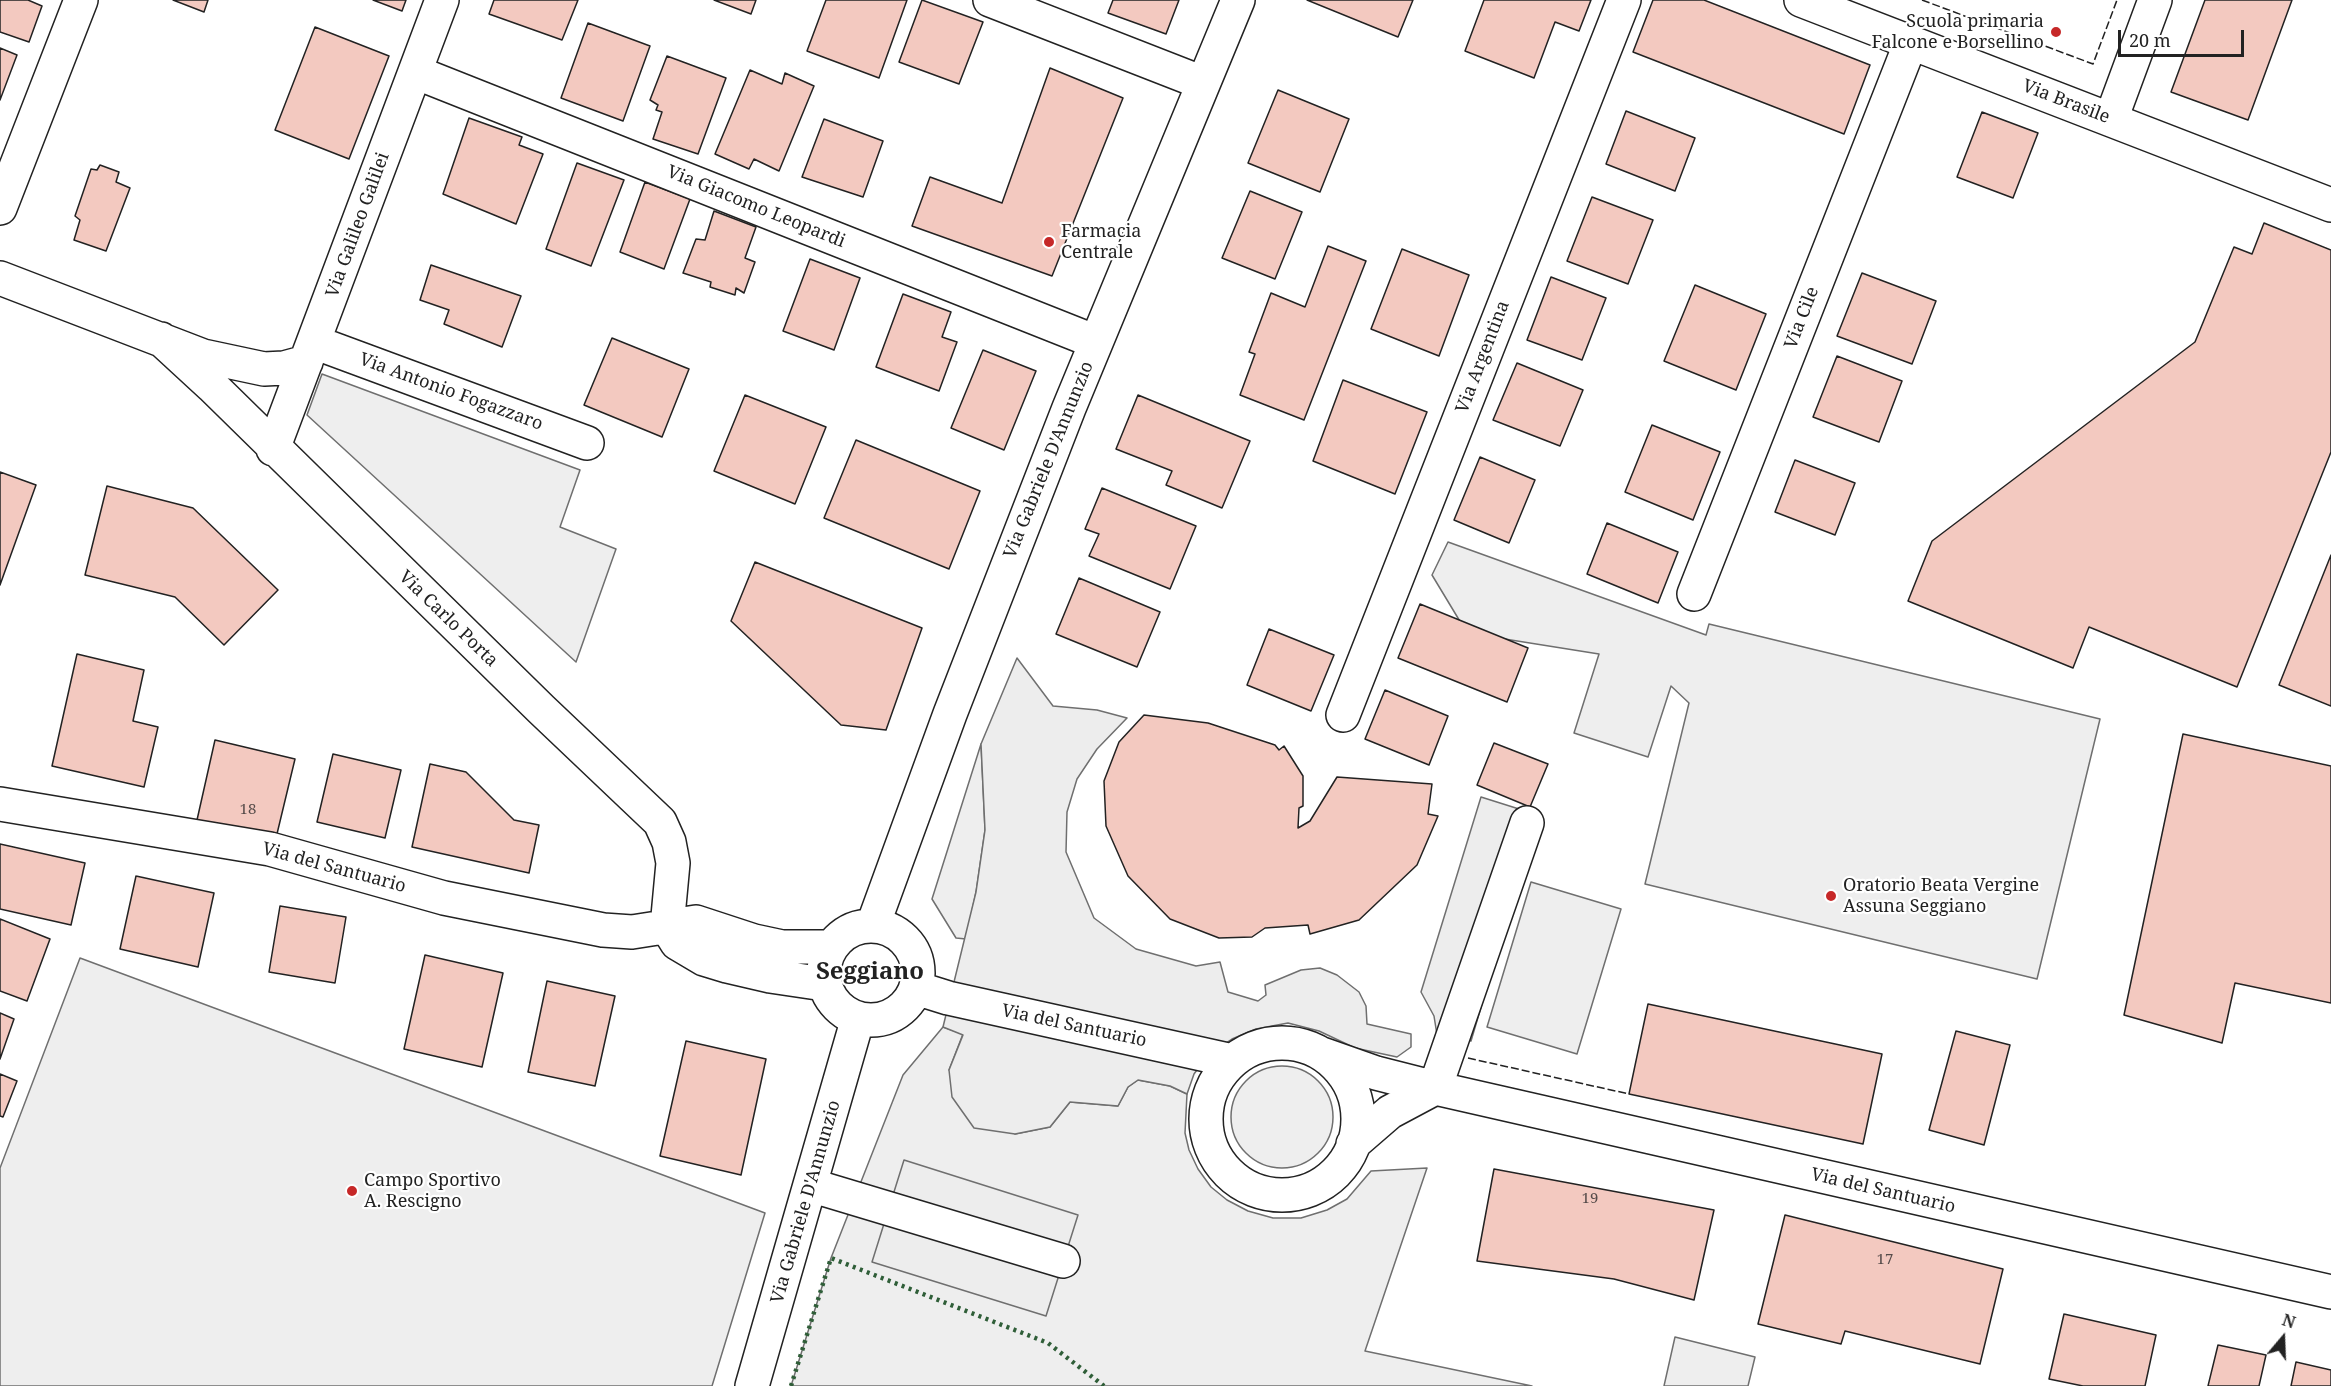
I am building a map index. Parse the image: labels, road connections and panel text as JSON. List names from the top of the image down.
{
  "streets": {
    "street": [
      "Via Brasile",
      "Via Giacomo Leopardi",
      "Via Galileo Galilei",
      "Via Cile",
      "Via Argentina",
      "Via Antonio Fogazzaro",
      "Via Gabriele D'Annunzio",
      "Via Carlo Porta",
      "Via del Santuario"
    ]
  },
  "crossings": [
    ["Via Brasile", "Via Cile"],
    ["Via Giacomo Leopardi", "Via Galileo Galilei"],
    ["Via Giacomo Leopardi", "Via Gabriele D'Annunzio"],
    ["Via Galileo Galilei", "Via Antonio Fogazzaro"],
    ["Via Galileo Galilei", "Via Carlo Porta"],
    ["Via Gabriele D'Annunzio", "Via del Santuario"],
    ["Via Carlo Porta", "Via del Santuario"]
  ],
  "districts": ["Seggiano"],
  "places": [
    "Scuola primaria Falcone e Borsellino",
    "Farmacia Centrale",
    "Oratorio Beata Vergine Assuna Seggiano",
    "Campo Sportivo A. Rescigno"
  ],
  "house_numbers": ["18", "19", "17"],
  "scale_bar": "20 m",
  "north": "top"
}
